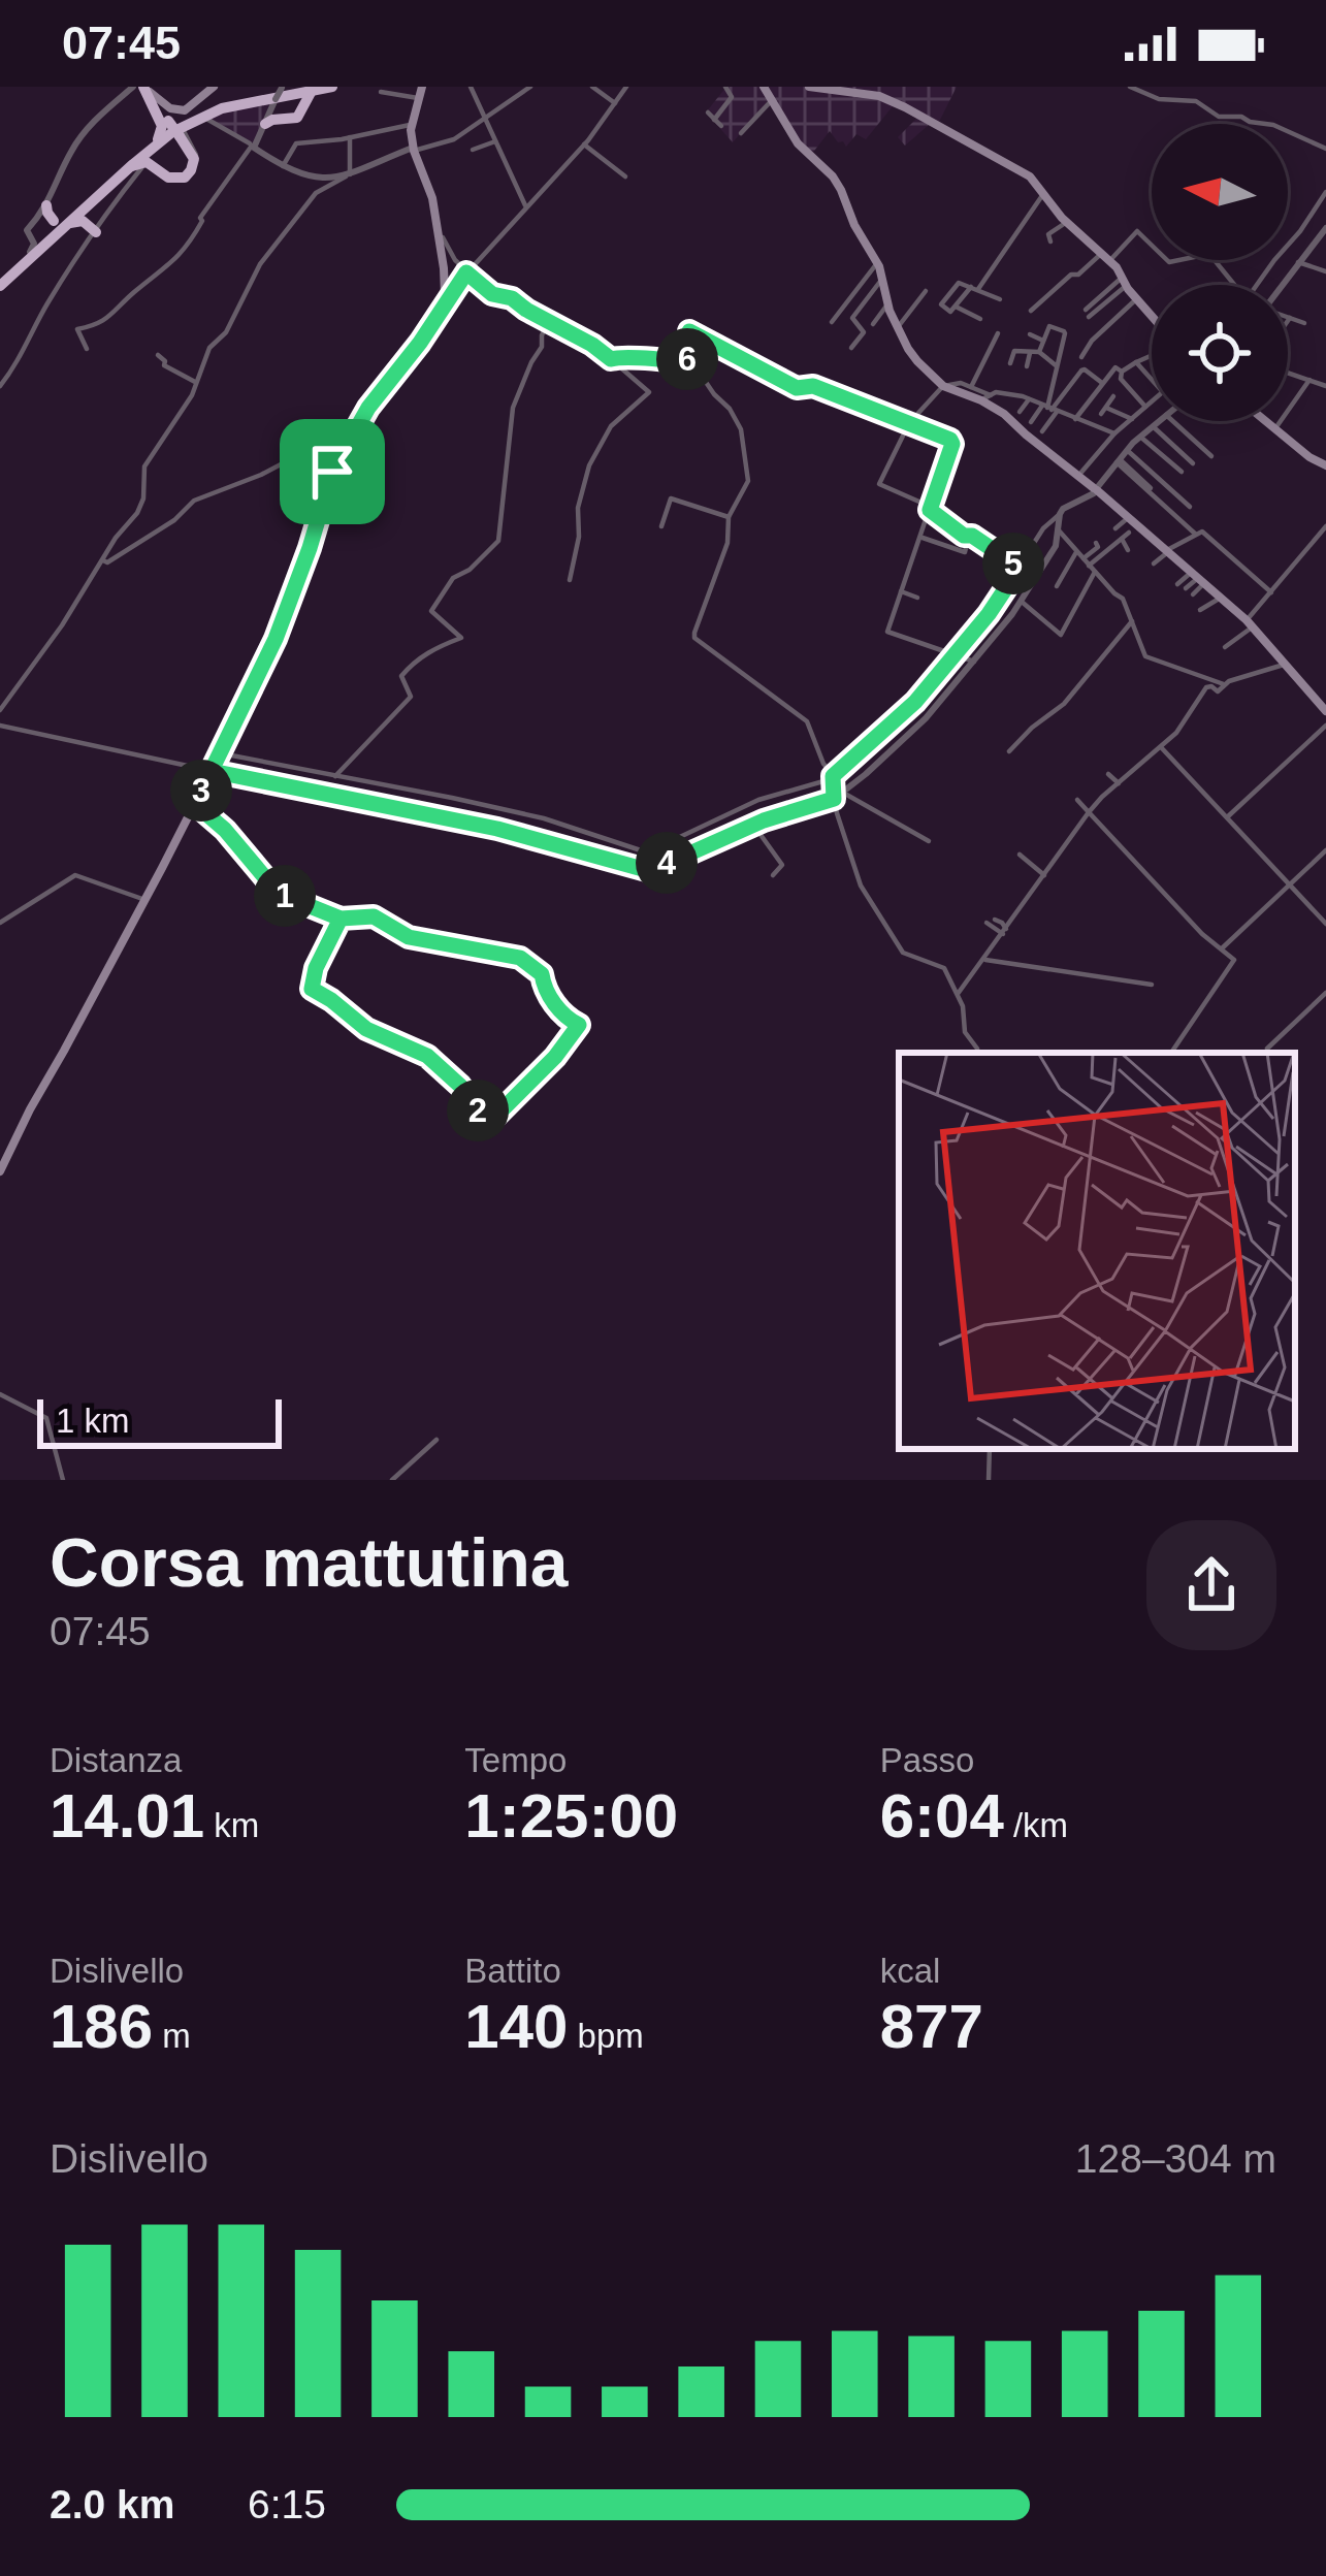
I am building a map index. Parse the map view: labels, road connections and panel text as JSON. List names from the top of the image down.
{
  "scale_bar": "1 km",
  "north": "left",
  "page": {
    "status": "07:45",
    "pins": [
      "6",
      "5",
      "3",
      "4",
      "1",
      "2"
    ],
    "scale": "1 km",
    "heading": ["Corsa mattutina", "07:45"],
    "stats": [
      ["Distanza", "14.01 km"],
      ["Tempo", "1:25:00"],
      ["Passo", "6:04 /km"],
      ["Dislivello", "186 m"],
      ["Battito", "140 bpm"],
      ["kcal", "877"]
    ],
    "chart": ["Dislivello", "128–304 m"],
    "list": [
      {
        "name": "2.0 km",
        "note": "6:15"
      }
    ]
  }
}
